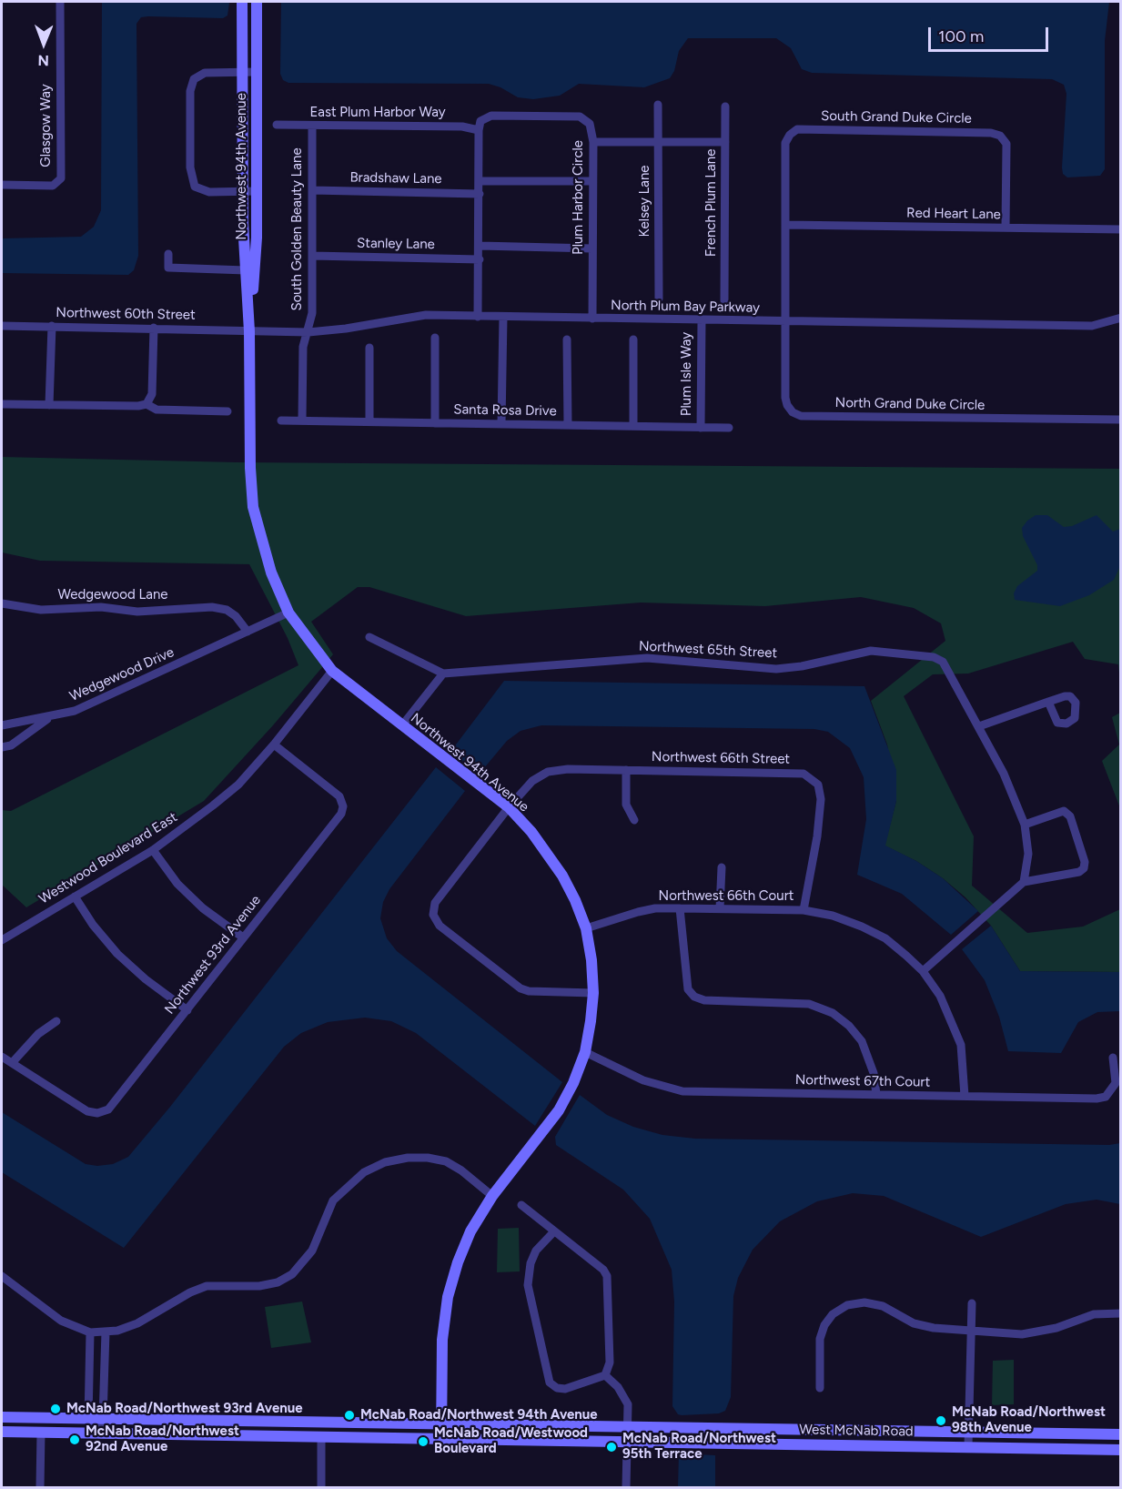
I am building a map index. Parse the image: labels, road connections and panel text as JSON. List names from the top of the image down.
{
  "streets": {
    "main road": ["Northwest 94th Avenue", "West McNab Road"],
    "street": [
      "East Plum Harbor Way",
      "South Grand Duke Circle",
      "Glasgow Way",
      "Bradshaw Lane",
      "Plum Harbor Circle",
      "Kelsey Lane",
      "French Plum Lane",
      "Red Heart Lane",
      "South Golden Beauty Lane",
      "Stanley Lane",
      "North Plum Bay Parkway",
      "Northwest 60th Street",
      "Plum Isle Way",
      "North Grand Duke Circle",
      "Santa Rosa Drive",
      "Wedgewood Lane",
      "Northwest 65th Street",
      "Wedgewood Drive",
      "Northwest 66th Street",
      "Westwood Boulevard East",
      "Northwest 66th Court",
      "Northwest 93rd Avenue",
      "Northwest 67th Court"
    ]
  },
  "crossings": [
    ["East Plum Harbor Way", "Plum Harbor Circle"],
    ["East Plum Harbor Way", "South Golden Beauty Lane"],
    ["South Grand Duke Circle", "Red Heart Lane"],
    ["South Grand Duke Circle", "North Grand Duke Circle"],
    ["Northwest 94th Avenue", "North Plum Bay Parkway"],
    ["Northwest 94th Avenue", "Northwest 60th Street"],
    ["Northwest 94th Avenue", "Wedgewood Drive"],
    ["Northwest 94th Avenue", "Northwest 66th Street"],
    ["Northwest 94th Avenue", "Westwood Boulevard East"],
    ["Northwest 94th Avenue", "Northwest 66th Court"],
    ["Northwest 94th Avenue", "Northwest 67th Court"],
    ["Northwest 94th Avenue", "West McNab Road"],
    ["Bradshaw Lane", "South Golden Beauty Lane"],
    ["Plum Harbor Circle", "North Plum Bay Parkway"],
    ["Red Heart Lane", "North Grand Duke Circle"],
    ["South Golden Beauty Lane", "Stanley Lane"],
    ["South Golden Beauty Lane", "North Plum Bay Parkway"],
    ["South Golden Beauty Lane", "Santa Rosa Drive"],
    ["North Plum Bay Parkway", "Northwest 60th Street"],
    ["North Plum Bay Parkway", "Plum Isle Way"],
    ["North Plum Bay Parkway", "North Grand Duke Circle"],
    ["Plum Isle Way", "Santa Rosa Drive"],
    ["Wedgewood Lane", "Wedgewood Drive"],
    ["Northwest 66th Street", "Northwest 66th Court"],
    ["Westwood Boulevard East", "Northwest 93rd Avenue"],
    ["Northwest 66th Court", "Northwest 67th Court"]
  ],
  "places": [
    "McNab Road/Northwest 93rd Avenue",
    "McNab Road/Northwest 94th Avenue",
    "McNab Road/Northwest 98th Avenue",
    "McNab Road/Northwest 92nd Avenue",
    "McNab Road/Westwood Boulevard",
    "McNab Road/Northwest 95th Terrace"
  ],
  "scale_bar": "100 m",
  "north": "bottom"
}
